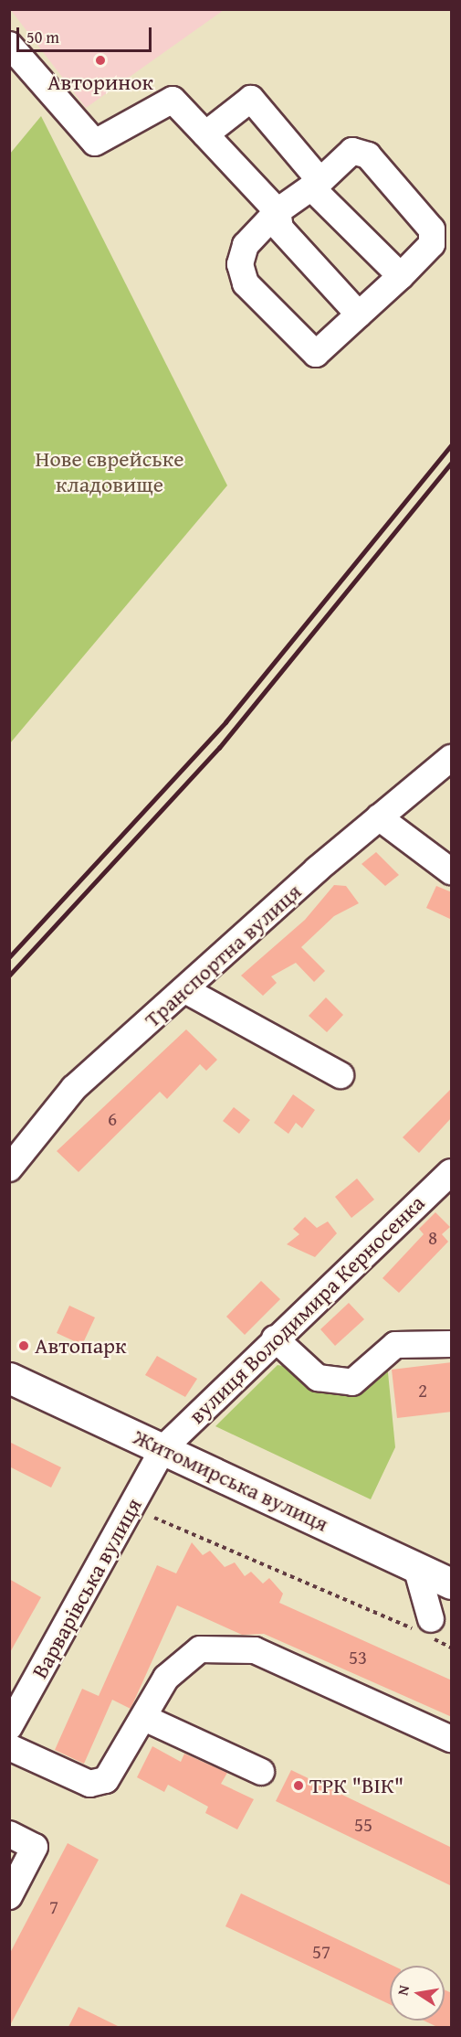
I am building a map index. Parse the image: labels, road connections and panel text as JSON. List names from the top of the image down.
{
  "streets": {
    "main road": ["Житомирська вулиця"],
    "street": ["Транспортна вулиця", "вулиця Володимира Керносенка", "Варварівська вулиця"]
  },
  "crossings": [
    ["вулиця Володимира Керносенка", "Житомирська вулиця"],
    ["вулиця Володимира Керносенка", "Варварівська вулиця"],
    ["Житомирська вулиця", "Варварівська вулиця"]
  ],
  "parks": ["Нове єврейське кладовище"],
  "places": ["Авторинок", "Автопарк", "ТРК \"ВІК\""],
  "house_numbers": [
    "6",
    "8",
    "2",
    "53",
    "55",
    "7",
    "57"
  ],
  "scale_bar": "50 m",
  "north": "left"
}
